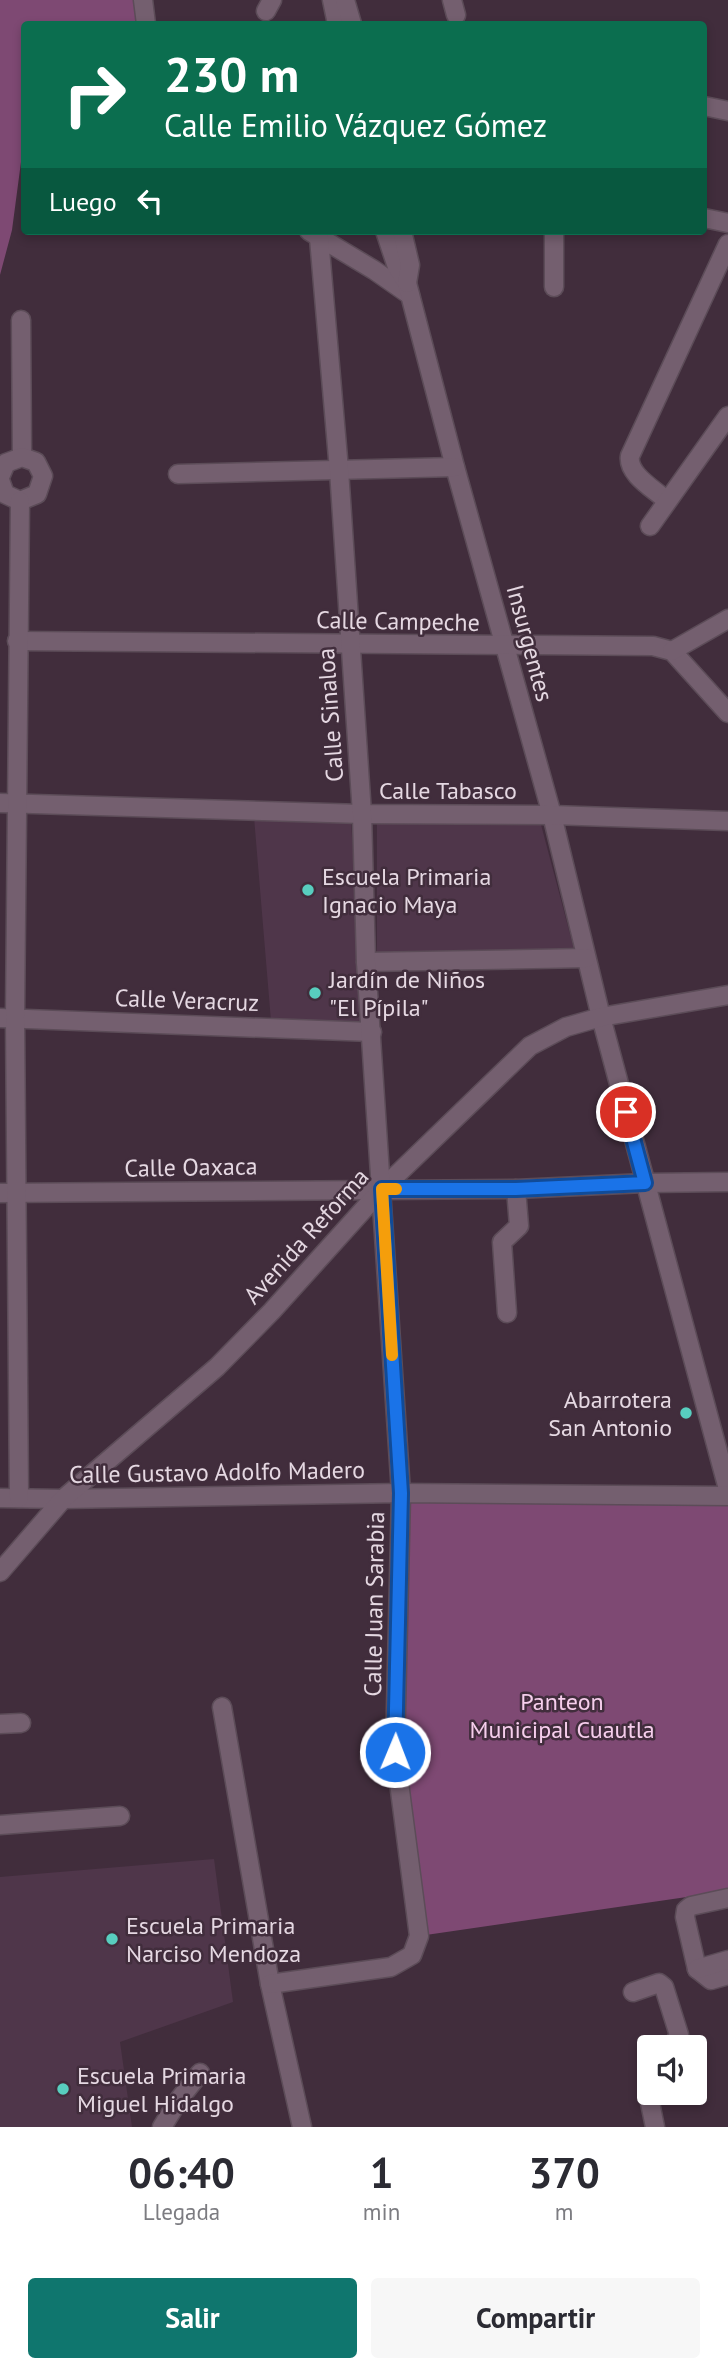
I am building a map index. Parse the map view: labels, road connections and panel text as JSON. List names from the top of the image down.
{
  "streets": {
    "street": [
      "Calle Campeche",
      "Insurgentes",
      "Calle Sinaloa",
      "Calle Tabasco",
      "Calle Veracruz",
      "Calle Oaxaca",
      "Avenida Reforma",
      "Calle Gustavo Adolfo Madero",
      "Calle Juan Sarabia"
    ]
  },
  "crossings": [
    ["Calle Campeche", "Insurgentes"],
    ["Calle Campeche", "Calle Sinaloa"],
    ["Insurgentes", "Calle Tabasco"],
    ["Insurgentes", "Calle Oaxaca"],
    ["Insurgentes", "Avenida Reforma"],
    ["Calle Sinaloa", "Calle Tabasco"],
    ["Calle Sinaloa", "Calle Veracruz"],
    ["Calle Sinaloa", "Calle Oaxaca"],
    ["Calle Sinaloa", "Avenida Reforma"],
    ["Calle Sinaloa", "Calle Juan Sarabia"],
    ["Calle Oaxaca", "Avenida Reforma"],
    ["Calle Oaxaca", "Calle Juan Sarabia"],
    ["Avenida Reforma", "Calle Gustavo Adolfo Madero"],
    ["Avenida Reforma", "Calle Juan Sarabia"],
    ["Calle Gustavo Adolfo Madero", "Calle Juan Sarabia"]
  ],
  "parks": ["Panteon Municipal Cuautla"],
  "places": [
    "Escuela Primaria Ignacio Maya",
    "Jardín de Niños \"El Pípila\"",
    "Abarrotera San Antonio",
    "Escuela Primaria Narciso Mendoza",
    "Escuela Primaria Miguel Hidalgo"
  ],
  "page": {
    "turn": ["230 m", "Calle Emilio Vázquez Gómez"],
    "then": "Luego",
    "eta": [
      "06:40",
      "Llegada",
      "1",
      "min",
      "370",
      "m"
    ],
    "buttons": ["Salir", "Compartir"]
  }
}
